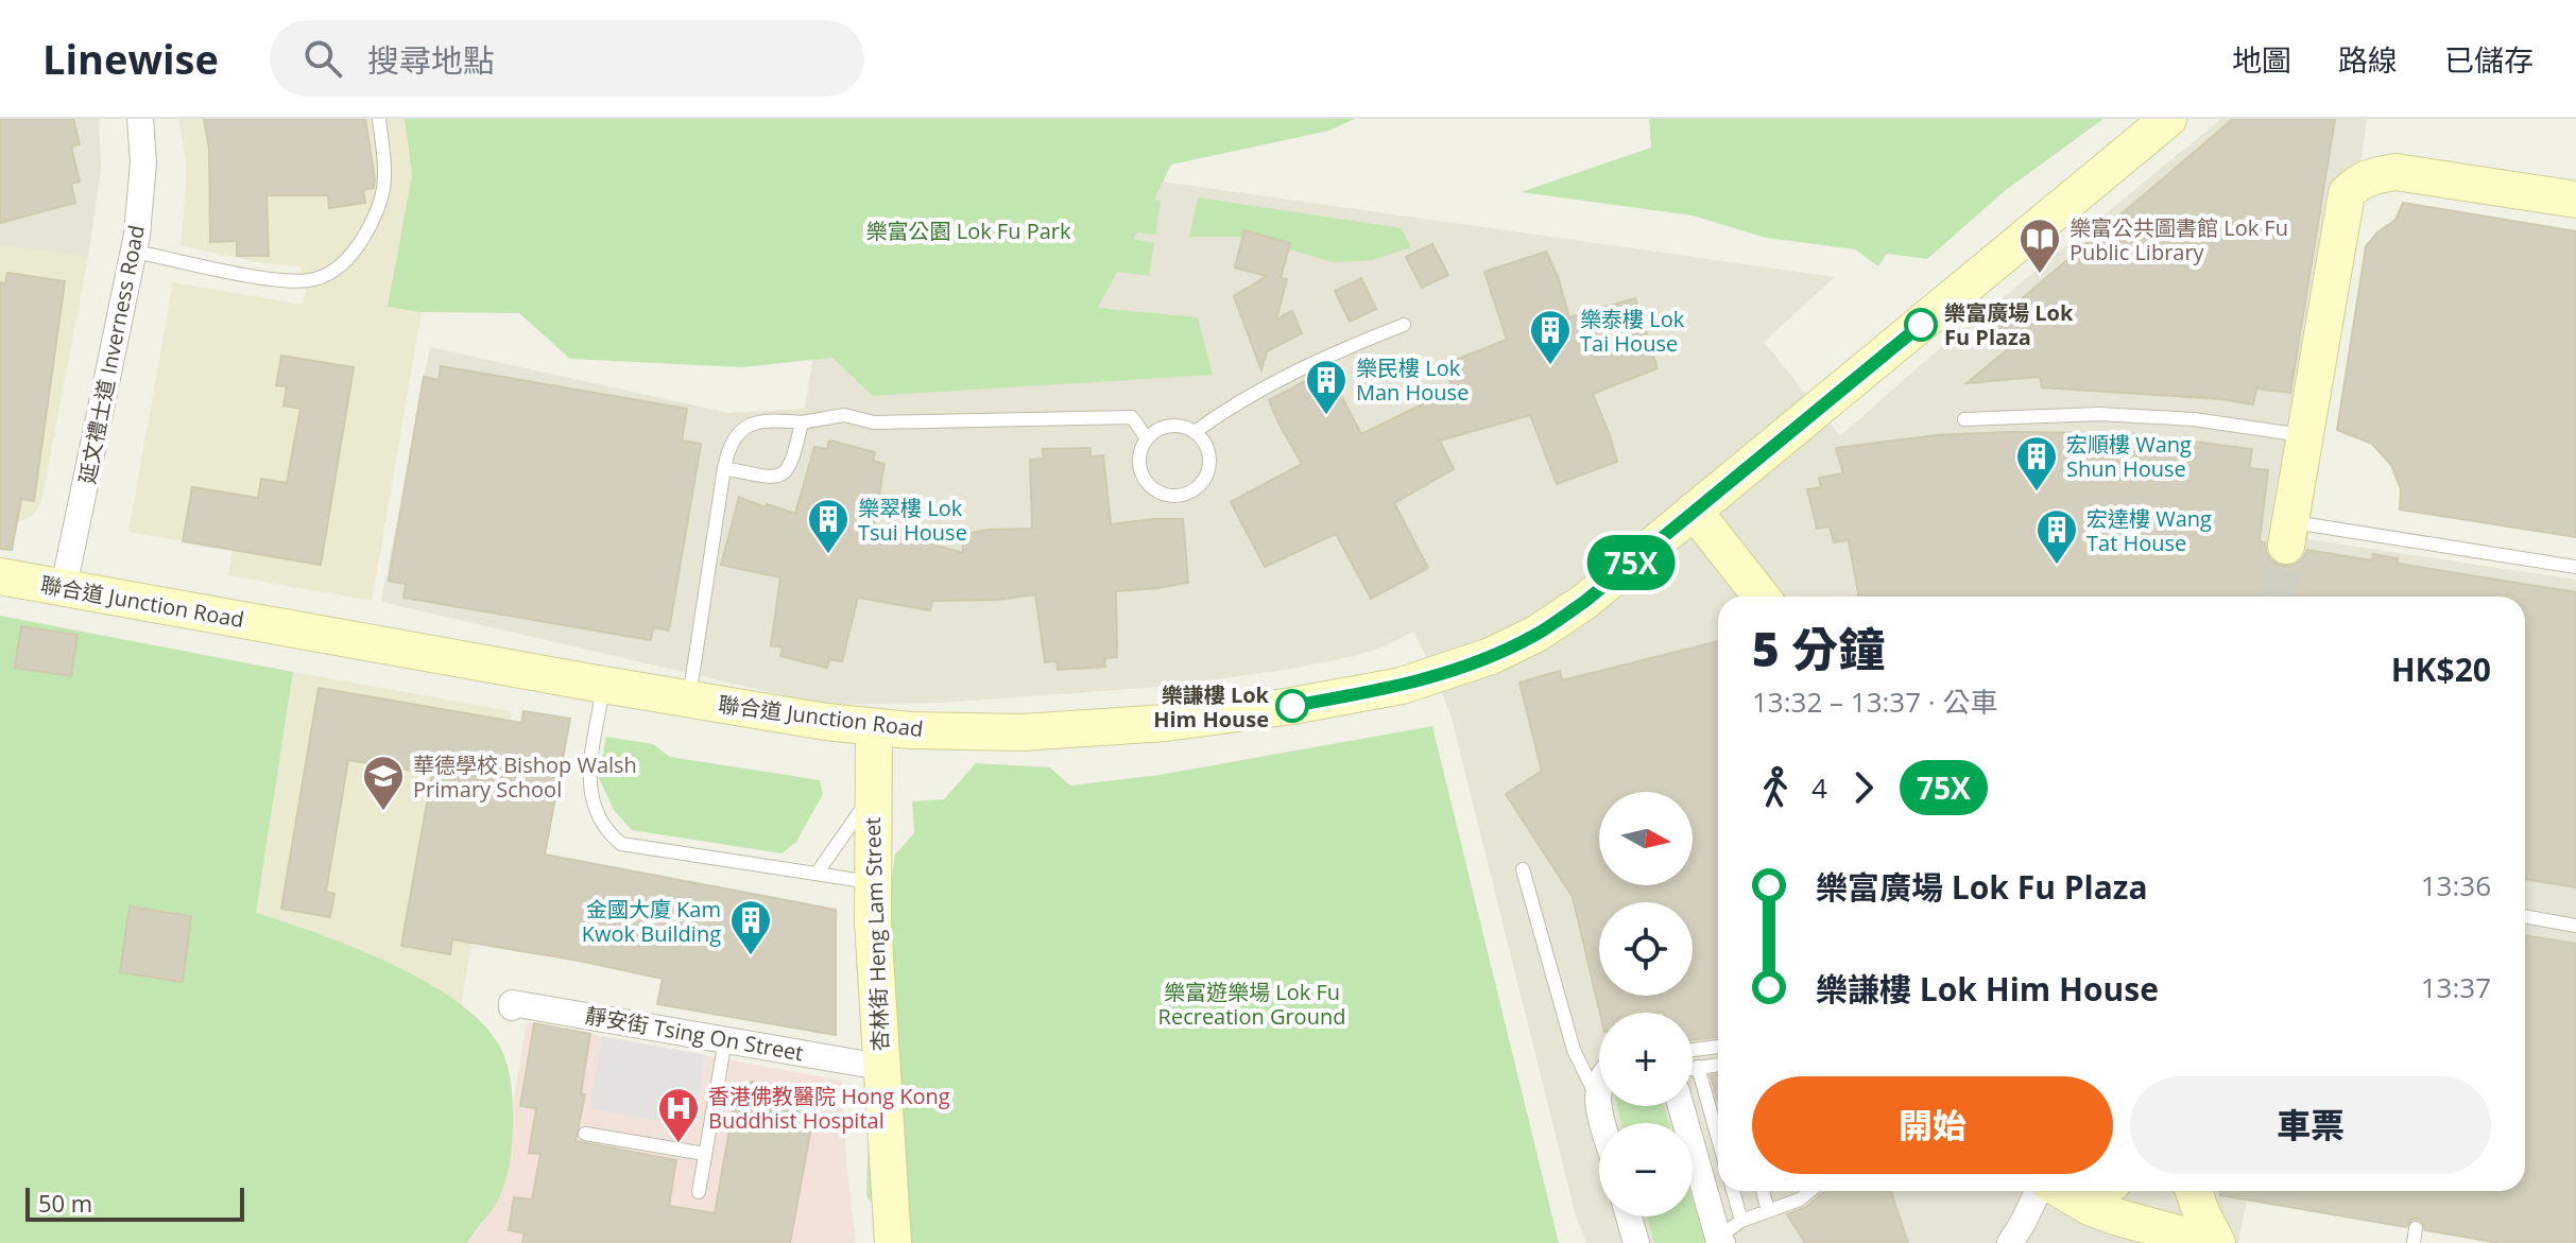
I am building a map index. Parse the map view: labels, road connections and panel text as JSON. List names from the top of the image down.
{
  "streets": {
    "main road": ["聯合道 Junction Road", "杏林街 Heng Lam Street"],
    "street": ["延文禮士道 Inverness Road", "靜安街 Tsing On Street"]
  },
  "crossings": [
    ["延文禮士道 Inverness Road", "聯合道 Junction Road"],
    ["聯合道 Junction Road", "杏林街 Heng Lam Street"],
    ["杏林街 Heng Lam Street", "靜安街 Tsing On Street"]
  ],
  "parks": ["樂富公園 Lok Fu Park", "樂富遊樂場 Lok Fu Recreation Ground"],
  "places": {
    "library": ["樂富公共圖書館 Lok Fu Public Library"],
    "other": ["樂富廣場 Lok Fu Plaza", "樂謙樓 Lok Him House"],
    "building": [
      "樂泰樓 Lok Tai House",
      "樂民樓 Lok Man House",
      "宏順樓 Wang Shun House",
      "樂翠樓 Lok Tsui House",
      "宏達樓 Wang Tat House",
      "金國大廈 Kam Kwok Building"
    ],
    "school or university": ["華德學校 Bishop Walsh Primary School"],
    "hospital": ["香港佛教醫院 Hong Kong Buddhist Hospital"]
  },
  "lines": ["bus line 75X"],
  "scale_bar": "50 m",
  "north": "right",
  "page": {
    "header": "Linewise",
    "search": "搜尋地點",
    "nav": ["地圖", "路線", "已儲存"],
    "on_map": "75X",
    "heading": ["5 分鐘", "13:32 – 13:37 · 公車", "HK$20"],
    "legs": ["4", "75X"],
    "map_buttons": ["+", "−"],
    "list": [
      {
        "name": "樂富廣場 Lok Fu Plaza",
        "value": "13:36"
      },
      {
        "name": "樂謙樓 Lok Him House",
        "value": "13:37"
      }
    ],
    "buttons": ["開始", "車票"],
    "scale": "50 m"
  }
}
